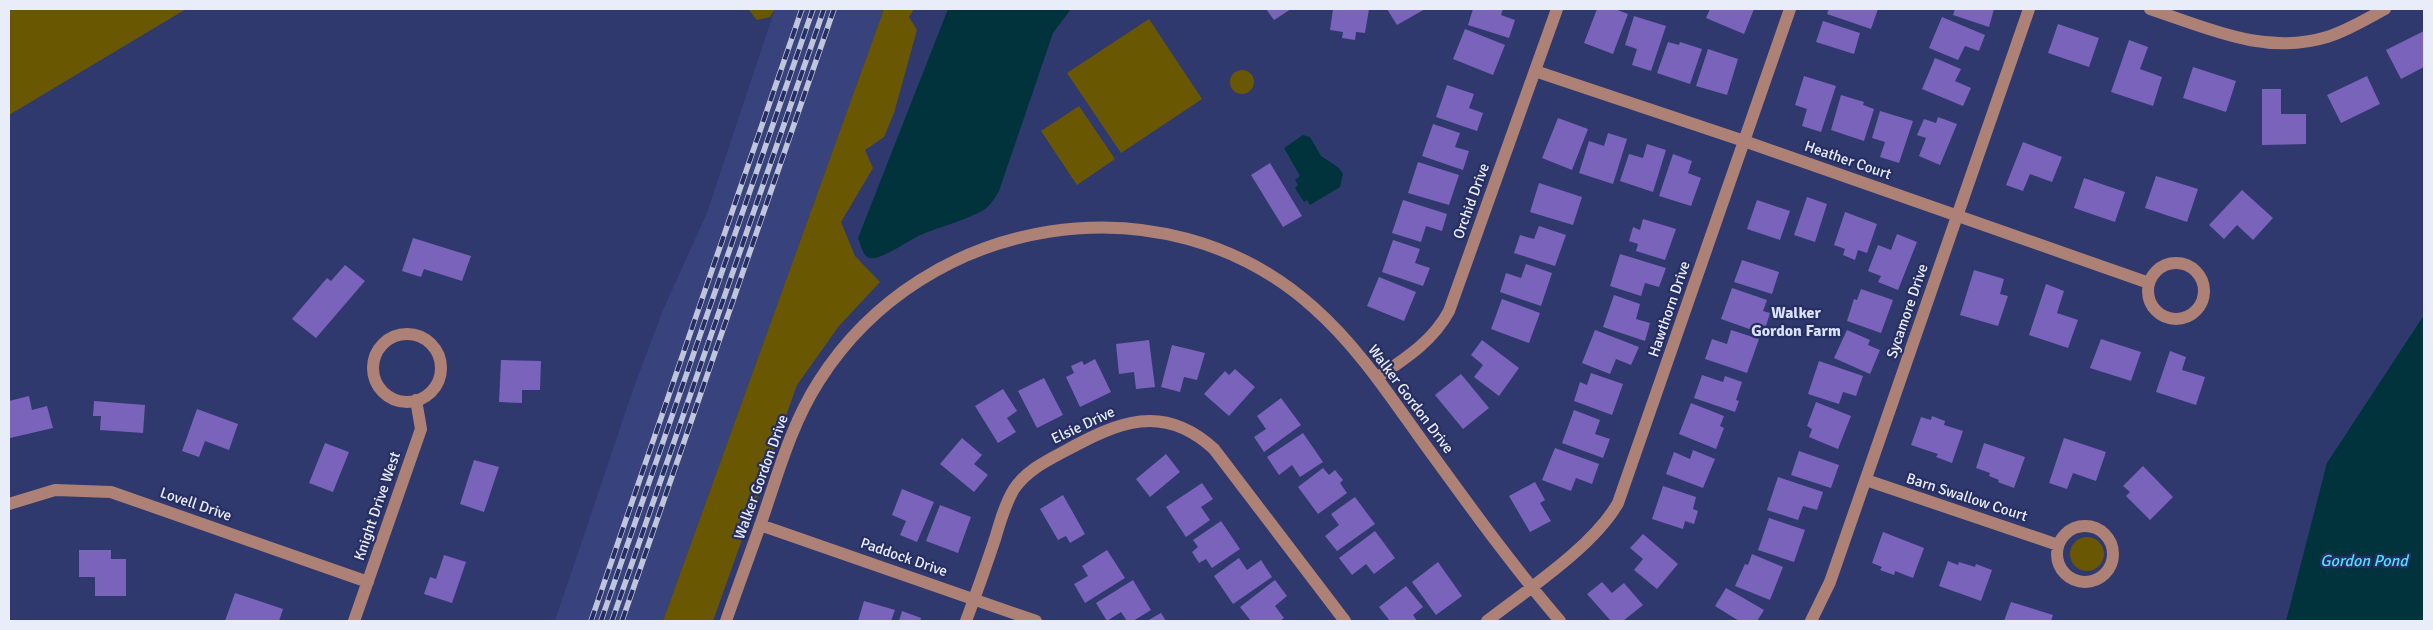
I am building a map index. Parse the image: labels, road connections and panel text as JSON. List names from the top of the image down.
{
  "streets": {
    "street": [
      "Heather Court",
      "Orchid Drive",
      "Hawthorn Drive",
      "Sycamore Drive",
      "Walker Gordon Drive",
      "Elsie Drive",
      "Barn Swallow Court",
      "Lovell Drive",
      "Knight Drive West",
      "Paddock Drive"
    ]
  },
  "crossings": [
    ["Heather Court", "Orchid Drive"],
    ["Heather Court", "Hawthorn Drive"],
    ["Heather Court", "Sycamore Drive"],
    ["Orchid Drive", "Walker Gordon Drive"],
    ["Hawthorn Drive", "Walker Gordon Drive"],
    ["Sycamore Drive", "Barn Swallow Court"],
    ["Walker Gordon Drive", "Paddock Drive"],
    ["Elsie Drive", "Paddock Drive"],
    ["Lovell Drive", "Knight Drive West"]
  ],
  "districts": ["Walker Gordon Farm"],
  "water": ["Gordon Pond"]
}
